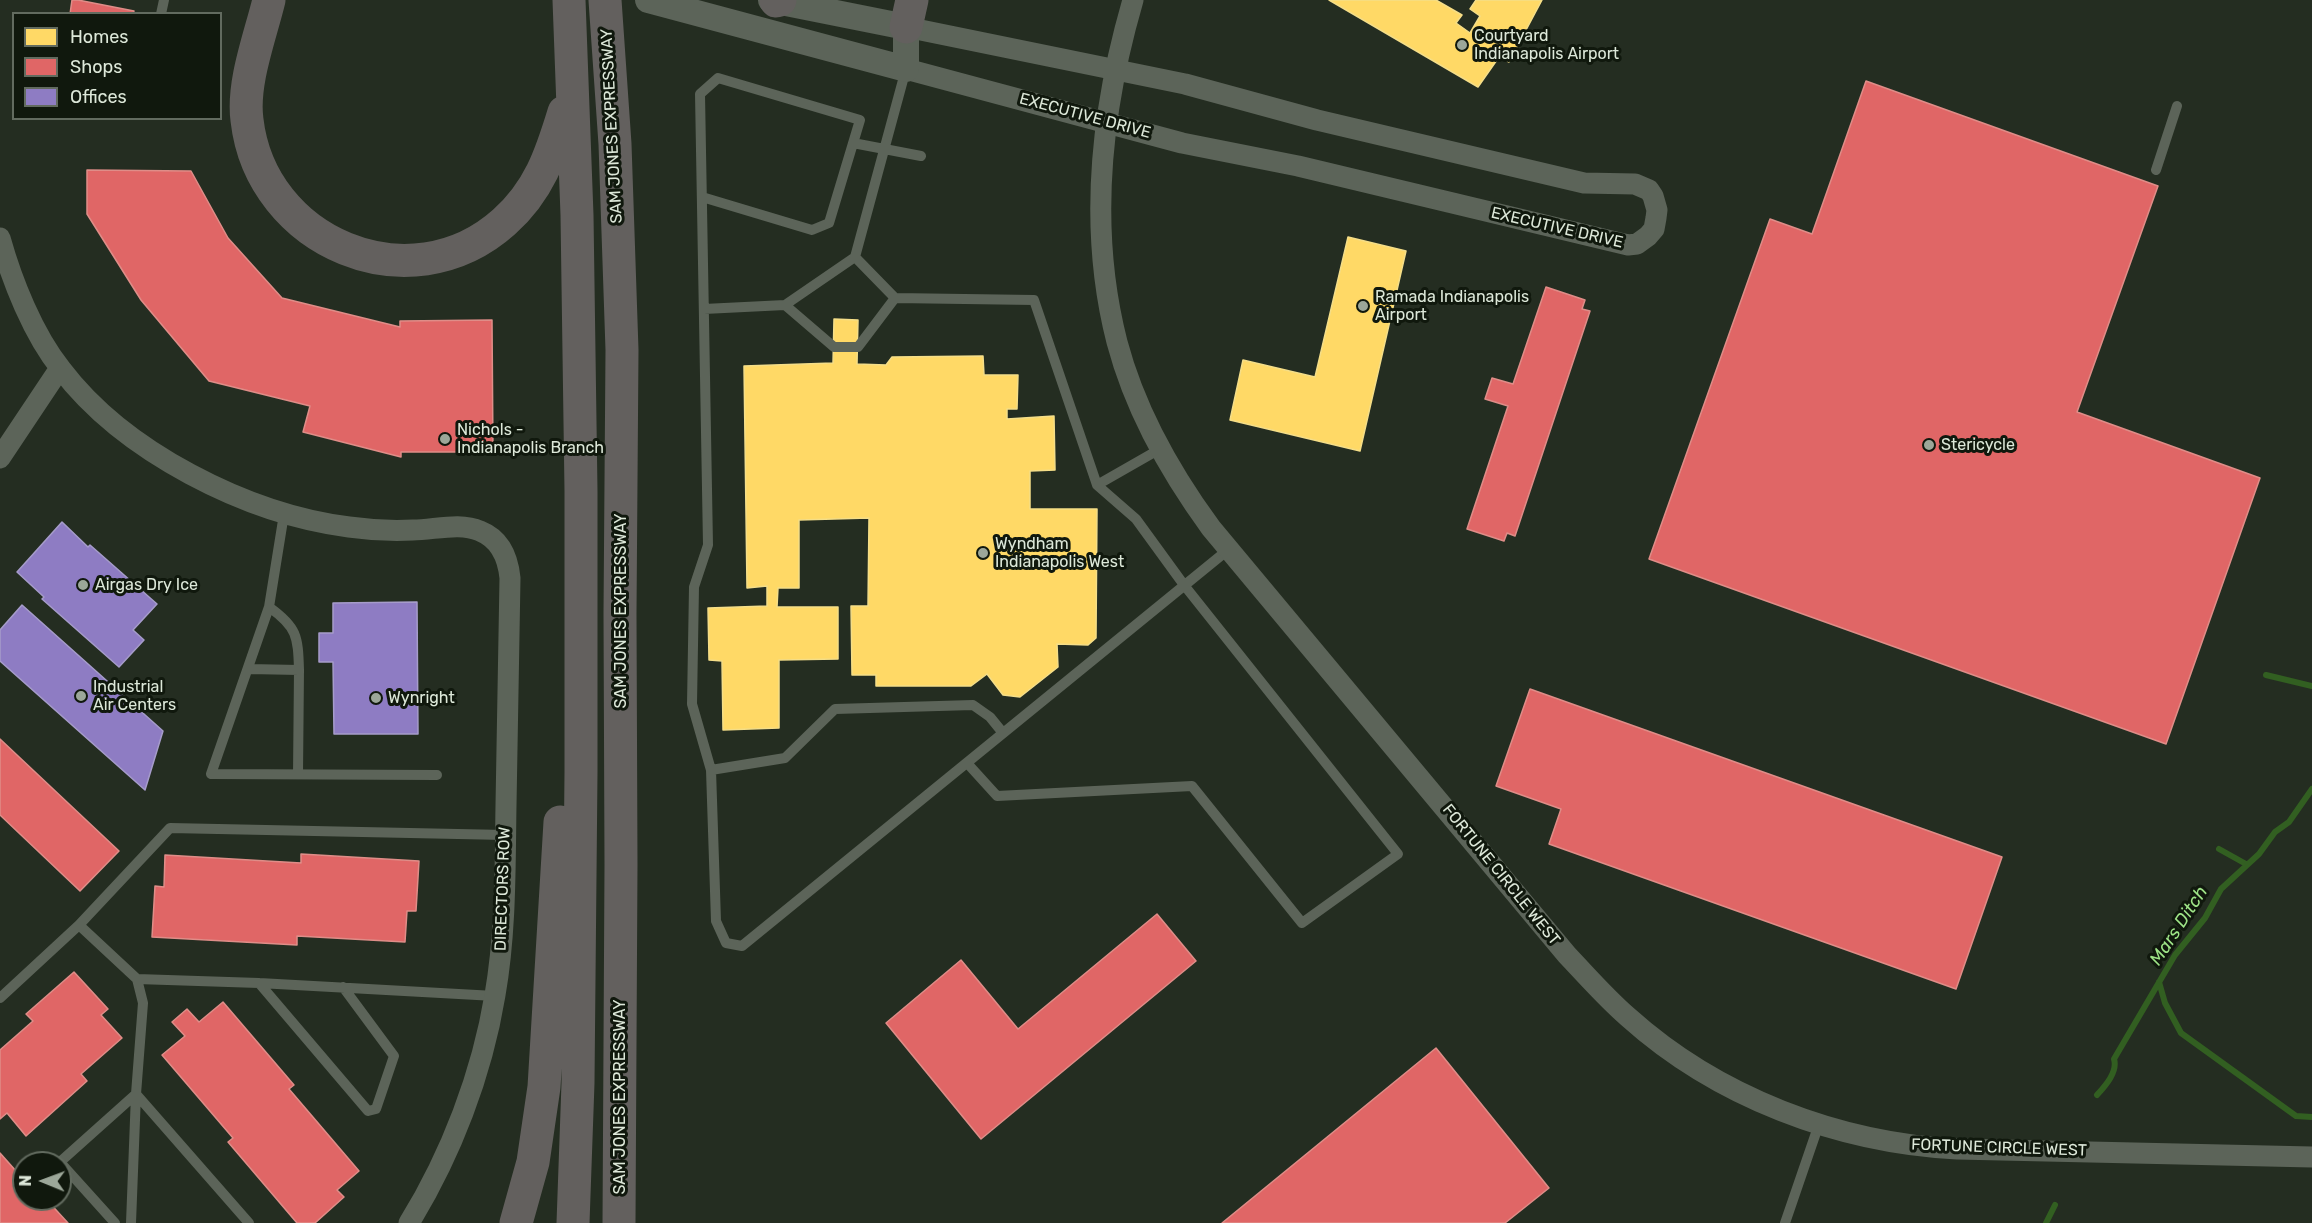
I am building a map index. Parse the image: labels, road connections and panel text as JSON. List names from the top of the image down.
{
  "streets": {
    "highway": ["SAM JONES EXPRESSWAY"],
    "street": ["EXECUTIVE DRIVE", "FORTUNE CIRCLE WEST", "DIRECTORS ROW"]
  },
  "crossings": [
    ["EXECUTIVE DRIVE", "FORTUNE CIRCLE WEST"]
  ],
  "water": ["Mars Ditch"],
  "places": [
    "Courtyard Indianapolis Airport",
    "Ramada Indianapolis Airport",
    "Nichols - Indianapolis Branch",
    "Stericycle",
    "Wyndham Indianapolis West",
    "Airgas Dry Ice",
    "Industrial Air Centers",
    "Wynright"
  ],
  "legend": ["Homes", "Shops", "Offices"],
  "north": "left"
}
